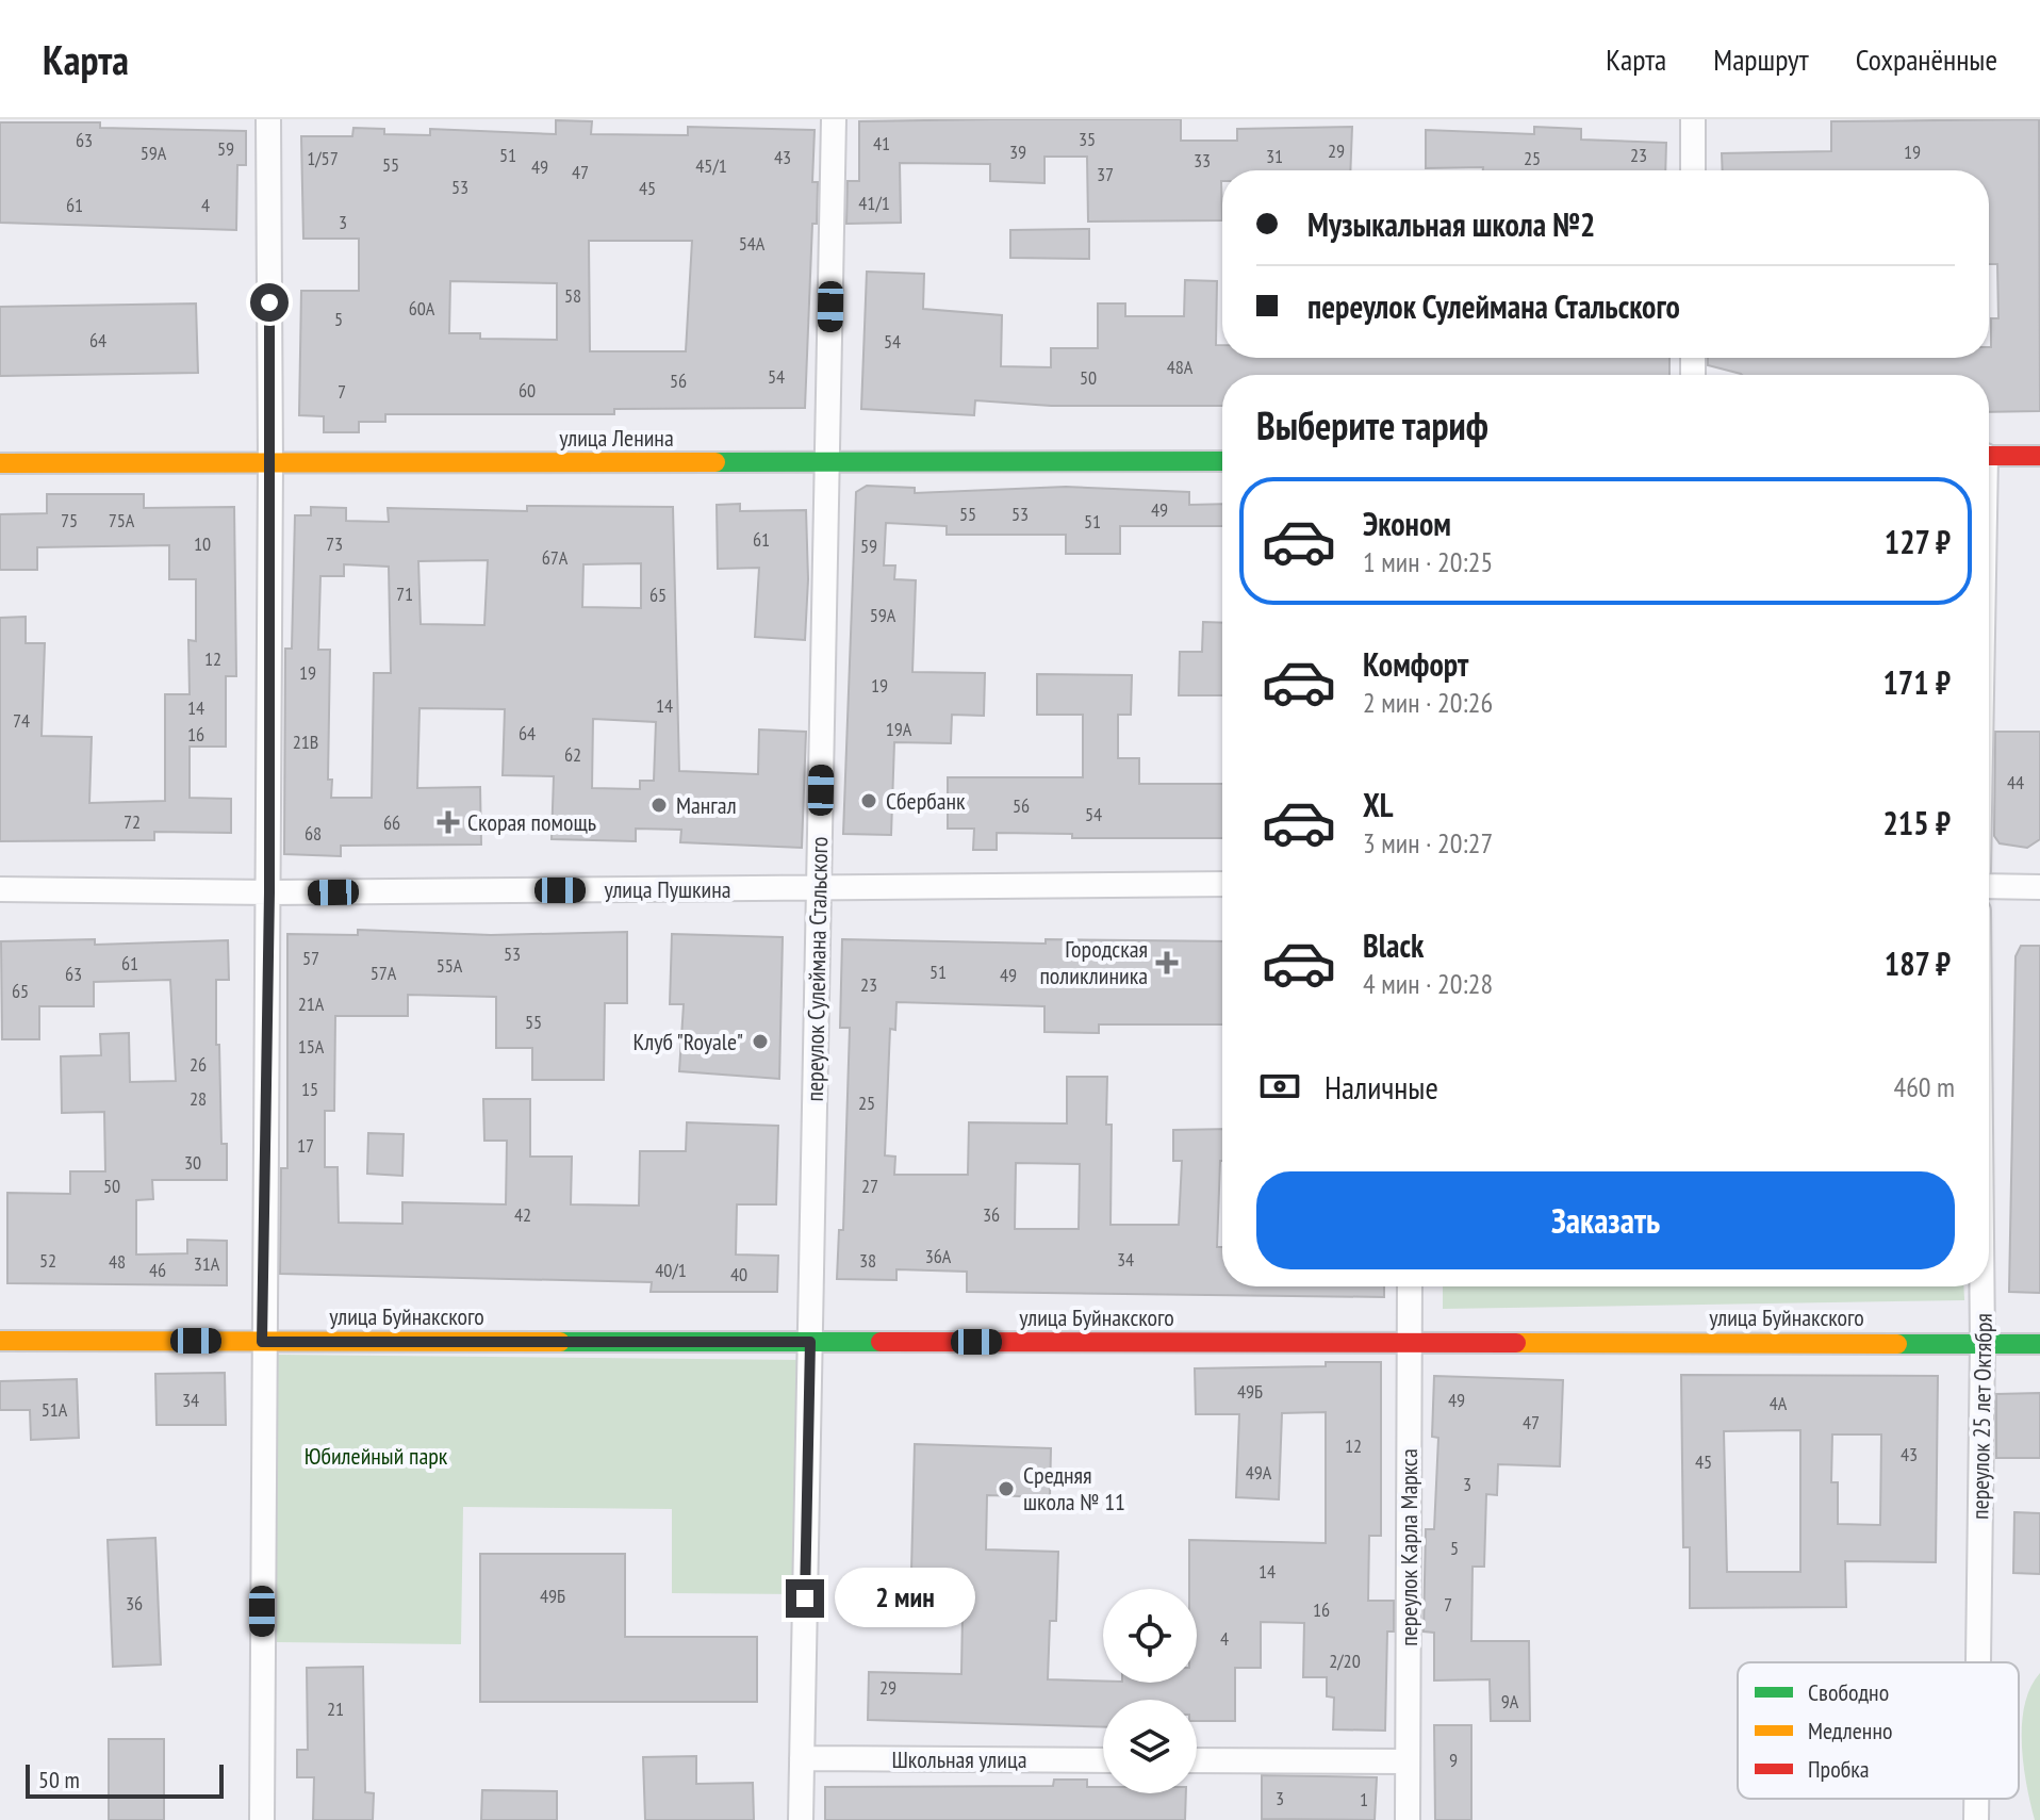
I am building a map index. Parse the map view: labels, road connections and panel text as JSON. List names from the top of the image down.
{
  "streets": {
    "street": [
      "улица Ленина",
      "улица Пушкина",
      "переулок Сулеймана Стальского",
      "улица Буйнакского",
      "переулок 25 лет Октября",
      "переулок Карла Маркса",
      "Школьная улица"
    ]
  },
  "crossings": [
    ["улица Ленина", "переулок Сулеймана Стальского"],
    ["улица Пушкина", "переулок Сулеймана Стальского"],
    ["переулок Сулеймана Стальского", "улица Буйнакского"],
    ["переулок Сулеймана Стальского", "Школьная улица"],
    ["улица Буйнакского", "переулок 25 лет Октября"],
    ["улица Буйнакского", "переулок Карла Маркса"]
  ],
  "parks": ["Юбилейный парк"],
  "places": {
    "other": [
      "Сбербанк",
      "Мангал",
      "Клуб \"Royale\"",
      "Средняя школа № 11"
    ],
    "health": ["Скорая помощь", "Городская поликлиника"]
  },
  "house_numbers": [
    "35",
    "63",
    "41",
    "59",
    "29",
    "39",
    "19",
    "59А",
    "51",
    "23",
    "31",
    "43",
    "1/57",
    "25",
    "33",
    "55",
    "45/1",
    "49",
    "47",
    "37",
    "53",
    "45",
    "41/1",
    "61",
    "4",
    "3",
    "54А",
    "58",
    "60А",
    "5",
    "64",
    "54",
    "48А",
    "54",
    "50",
    "56",
    "60",
    "7",
    "49",
    "55",
    "53",
    "75",
    "75А",
    "51",
    "61",
    "10",
    "73",
    "59",
    "67А",
    "71",
    "65",
    "59А",
    "12",
    "19",
    "19",
    "14",
    "14",
    "74",
    "19А",
    "64",
    "16",
    "21В",
    "62",
    "44",
    "56",
    "54",
    "72",
    "66",
    "68",
    "53",
    "57",
    "61",
    "55А",
    "51",
    "57А",
    "63",
    "49",
    "23",
    "65",
    "21А",
    "55",
    "15А",
    "26",
    "15",
    "28",
    "25",
    "17",
    "30",
    "50",
    "27",
    "42",
    "36",
    "36А",
    "34",
    "52",
    "38",
    "48",
    "31А",
    "46",
    "40/1",
    "40",
    "49Б",
    "34",
    "49",
    "4А",
    "51А",
    "47",
    "12",
    "43",
    "45",
    "49А",
    "3",
    "5",
    "14",
    "49Б",
    "36",
    "7",
    "16",
    "4",
    "2/20",
    "29",
    "9А",
    "21",
    "9",
    "3",
    "1"
  ],
  "legend": ["Свободно", "Медленно", "Пробка"],
  "scale_bar": "50 m",
  "page": {
    "header": "Карта",
    "nav": ["Карта", "Маршрут", "Сохранённые"],
    "banner": ["Музыкальная школа №2", "переулок Сулеймана Стальского"],
    "heading": "Выберите тариф",
    "list": [
      {
        "name": "Эконом",
        "note": "1 мин · 20:25",
        "value": "127 ₽"
      },
      {
        "name": "Комфорт",
        "note": "2 мин · 20:26",
        "value": "171 ₽"
      },
      {
        "name": "XL",
        "note": "3 мин · 20:27",
        "value": "215 ₽"
      },
      {
        "name": "Black",
        "note": "4 мин · 20:28",
        "value": "187 ₽"
      }
    ],
    "pay": ["Наличные", "460 m"],
    "buttons": "Заказать",
    "bubble": "2 мин",
    "scale": "50 m"
  }
}
